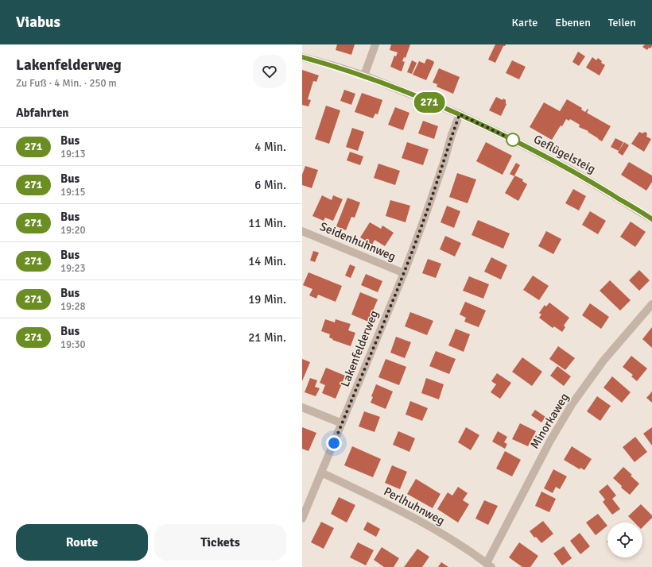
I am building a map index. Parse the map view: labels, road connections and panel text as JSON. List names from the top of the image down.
{
  "streets": {
    "street": [
      "Geflügelsteig",
      "Seidenhuhnweg",
      "Lakenfelderweg",
      "Minorkaweg",
      "Perlhuhnweg"
    ]
  },
  "crossings": [
    ["Geflügelsteig", "Lakenfelderweg"],
    ["Seidenhuhnweg", "Lakenfelderweg"],
    ["Lakenfelderweg", "Perlhuhnweg"],
    ["Minorkaweg", "Perlhuhnweg"]
  ],
  "lines": ["bus line 271"],
  "page": {
    "header": "Viabus",
    "nav": ["Karte", "Ebenen", "Teilen"],
    "heading": [
      ["Lakenfelderweg", "Zu Fuß · 4 Min. · 250 m"],
      "Abfahrten"
    ],
    "on_map": "271",
    "list": [
      {
        "mark": "271",
        "name": "Bus",
        "note": "19:13",
        "value": "4 Min."
      },
      {
        "mark": "271",
        "name": "Bus",
        "note": "19:15",
        "value": "6 Min."
      },
      {
        "mark": "271",
        "name": "Bus",
        "note": "19:20",
        "value": "11 Min."
      },
      {
        "mark": "271",
        "name": "Bus",
        "note": "19:23",
        "value": "14 Min."
      },
      {
        "mark": "271",
        "name": "Bus",
        "note": "19:28",
        "value": "19 Min."
      },
      {
        "mark": "271",
        "name": "Bus",
        "note": "19:30",
        "value": "21 Min."
      }
    ],
    "buttons": ["Route", "Tickets"]
  }
}
